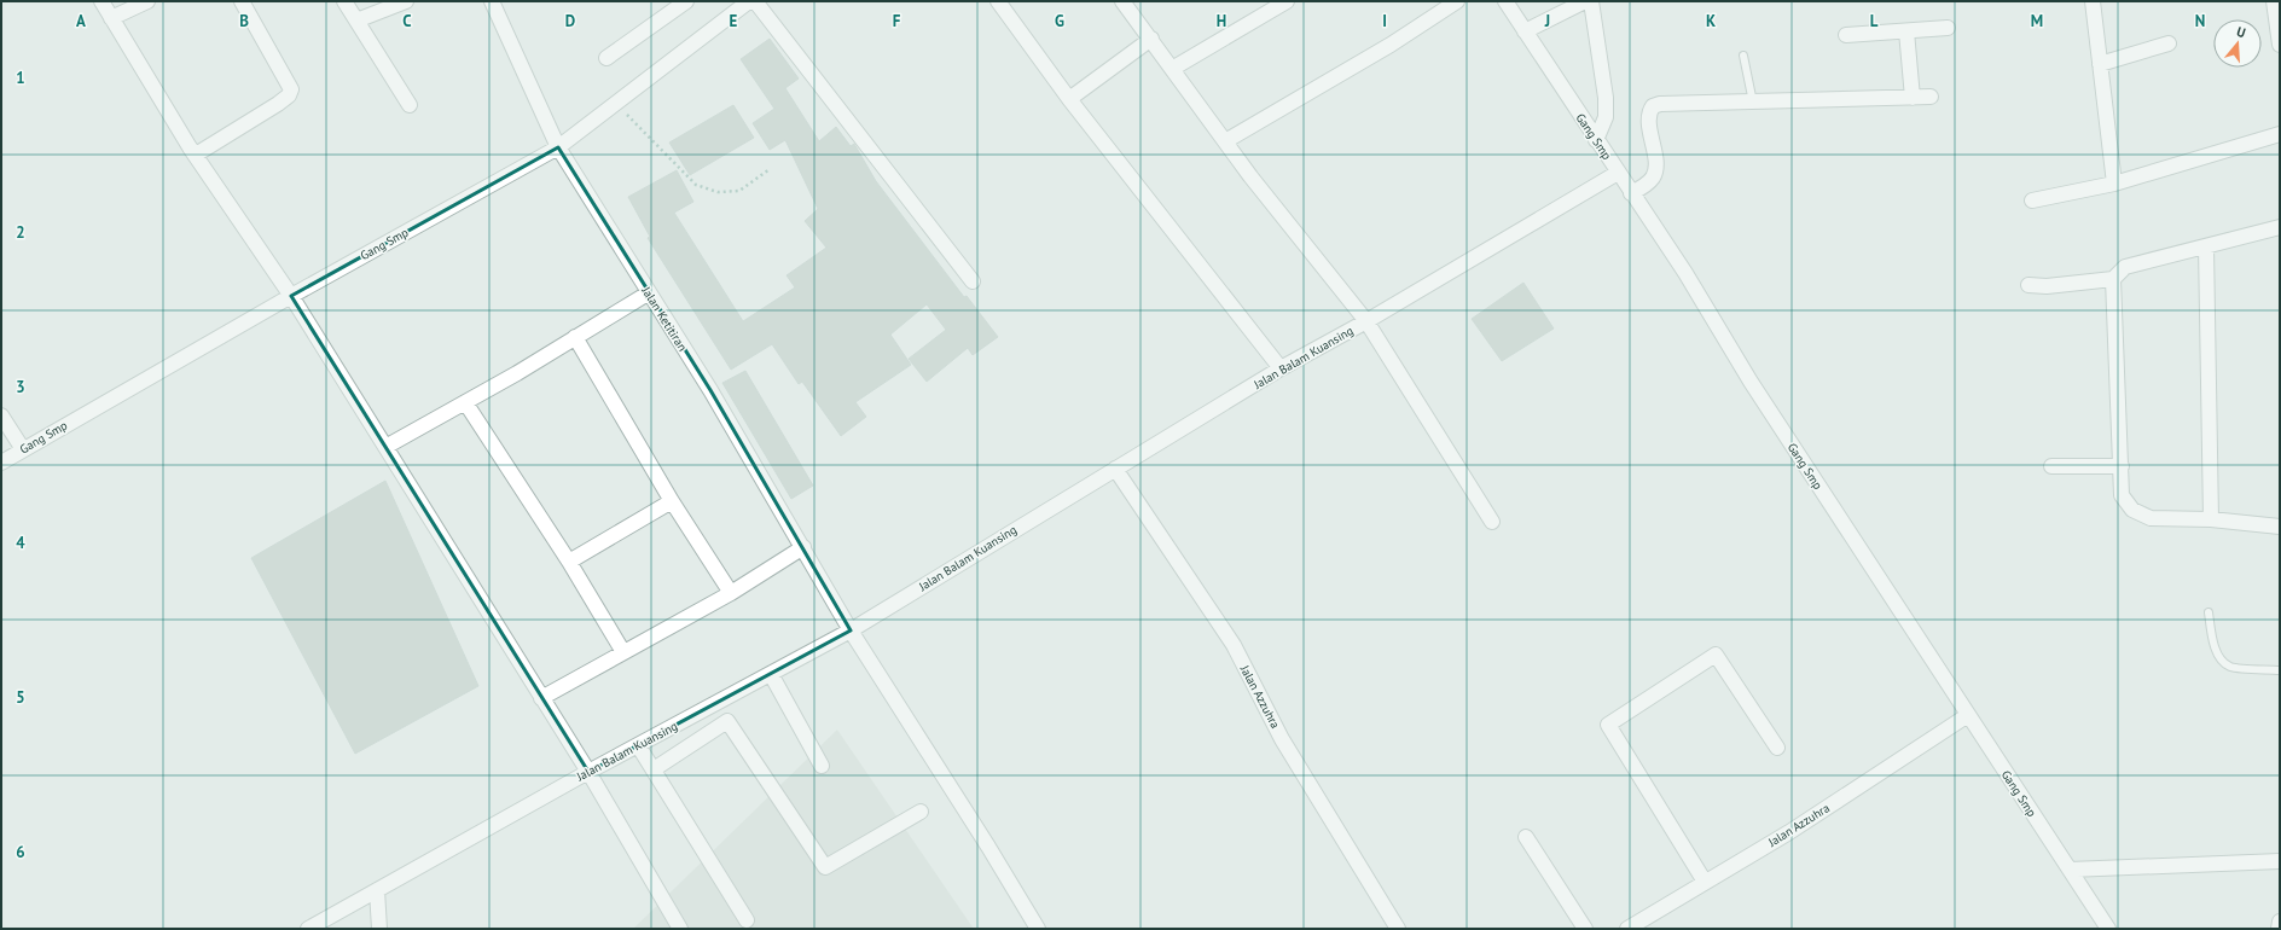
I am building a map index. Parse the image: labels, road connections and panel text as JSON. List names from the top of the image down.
{
  "streets": {
    "street": [
      "Gang Smp",
      "Jalan Ketitiran",
      "Jalan Balam Kuansing",
      "Jalan Azzuhra"
    ]
  },
  "crossings": [
    ["Gang Smp", "Jalan Ketitiran"],
    ["Gang Smp", "Jalan Balam Kuansing"],
    ["Gang Smp", "Jalan Azzuhra"],
    ["Jalan Ketitiran", "Jalan Balam Kuansing"],
    ["Jalan Balam Kuansing", "Jalan Azzuhra"]
  ],
  "north": "top",
  "grid": {
    "columns": [
      "A",
      "B",
      "C",
      "D",
      "E",
      "F",
      "G",
      "H",
      "I",
      "J",
      "K",
      "L",
      "M",
      "N"
    ],
    "rows": [
      "1",
      "2",
      "3",
      "4",
      "5",
      "6"
    ]
  }
}
